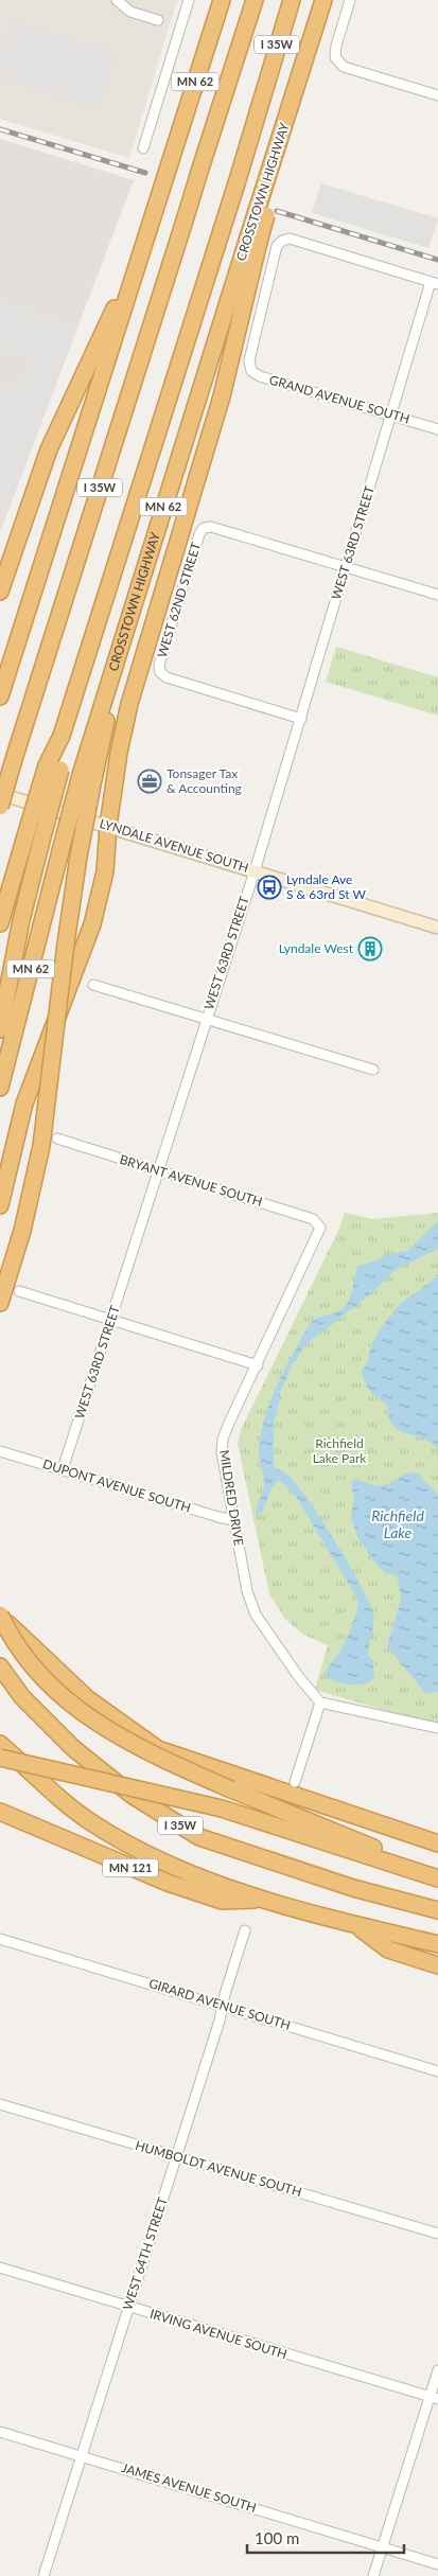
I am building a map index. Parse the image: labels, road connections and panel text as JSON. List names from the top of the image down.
{
  "streets": {
    "highway": [
      "I 35W",
      "MN 62",
      "CROSSTOWN HIGHWAY",
      "MN 121"
    ],
    "main road": ["LYNDALE AVENUE SOUTH"],
    "street": [
      "GRAND AVENUE SOUTH",
      "WEST 63RD STREET",
      "WEST 62ND STREET",
      "BRYANT AVENUE SOUTH",
      "DUPONT AVENUE SOUTH",
      "MILDRED DRIVE",
      "GIRARD AVENUE SOUTH",
      "HUMBOLDT AVENUE SOUTH",
      "WEST 64TH STREET",
      "IRVING AVENUE SOUTH",
      "JAMES AVENUE SOUTH"
    ]
  },
  "crossings": [
    ["GRAND AVENUE SOUTH", "WEST 63RD STREET"],
    ["WEST 63RD STREET", "WEST 62ND STREET"],
    ["WEST 63RD STREET", "LYNDALE AVENUE SOUTH"],
    ["WEST 63RD STREET", "BRYANT AVENUE SOUTH"],
    ["WEST 63RD STREET", "DUPONT AVENUE SOUTH"],
    ["BRYANT AVENUE SOUTH", "MILDRED DRIVE"],
    ["DUPONT AVENUE SOUTH", "MILDRED DRIVE"],
    ["GIRARD AVENUE SOUTH", "WEST 64TH STREET"],
    ["HUMBOLDT AVENUE SOUTH", "WEST 64TH STREET"],
    ["WEST 64TH STREET", "IRVING AVENUE SOUTH"],
    ["WEST 64TH STREET", "JAMES AVENUE SOUTH"]
  ],
  "water": ["Richfield Lake"],
  "parks": ["Richfield Lake Park"],
  "places": {
    "office": ["Tonsager Tax & Accounting"],
    "bus stop": ["Lyndale Ave S & 63rd St W"],
    "building": ["Lyndale West"]
  },
  "scale_bar": "100 m"
}
